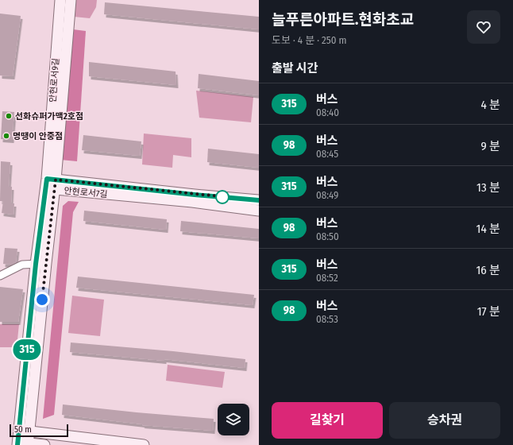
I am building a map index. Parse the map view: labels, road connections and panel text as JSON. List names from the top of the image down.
{
  "streets": {
    "street": ["안현로서9길", "안현로서7길"]
  },
  "crossings": [
    ["안현로서9길", "안현로서7길"]
  ],
  "places": ["선화슈퍼가맥2호점", "명땡이 안중점"],
  "lines": ["bus line 315"],
  "scale_bar": "50 m",
  "page": {
    "on_map": "315",
    "heading": [
      ["늘푸른아파트.현화초교", "도보 · 4 분 · 250 m"],
      "출발 시간"
    ],
    "list": [
      {
        "mark": "315",
        "name": "버스",
        "note": "08:40",
        "value": "4 분"
      },
      {
        "mark": "98",
        "name": "버스",
        "note": "08:45",
        "value": "9 분"
      },
      {
        "mark": "315",
        "name": "버스",
        "note": "08:49",
        "value": "13 분"
      },
      {
        "mark": "98",
        "name": "버스",
        "note": "08:50",
        "value": "14 분"
      },
      {
        "mark": "315",
        "name": "버스",
        "note": "08:52",
        "value": "16 분"
      },
      {
        "mark": "98",
        "name": "버스",
        "note": "08:53",
        "value": "17 분"
      }
    ],
    "buttons": ["길찾기", "승차권"],
    "scale": "50 m"
  }
}
